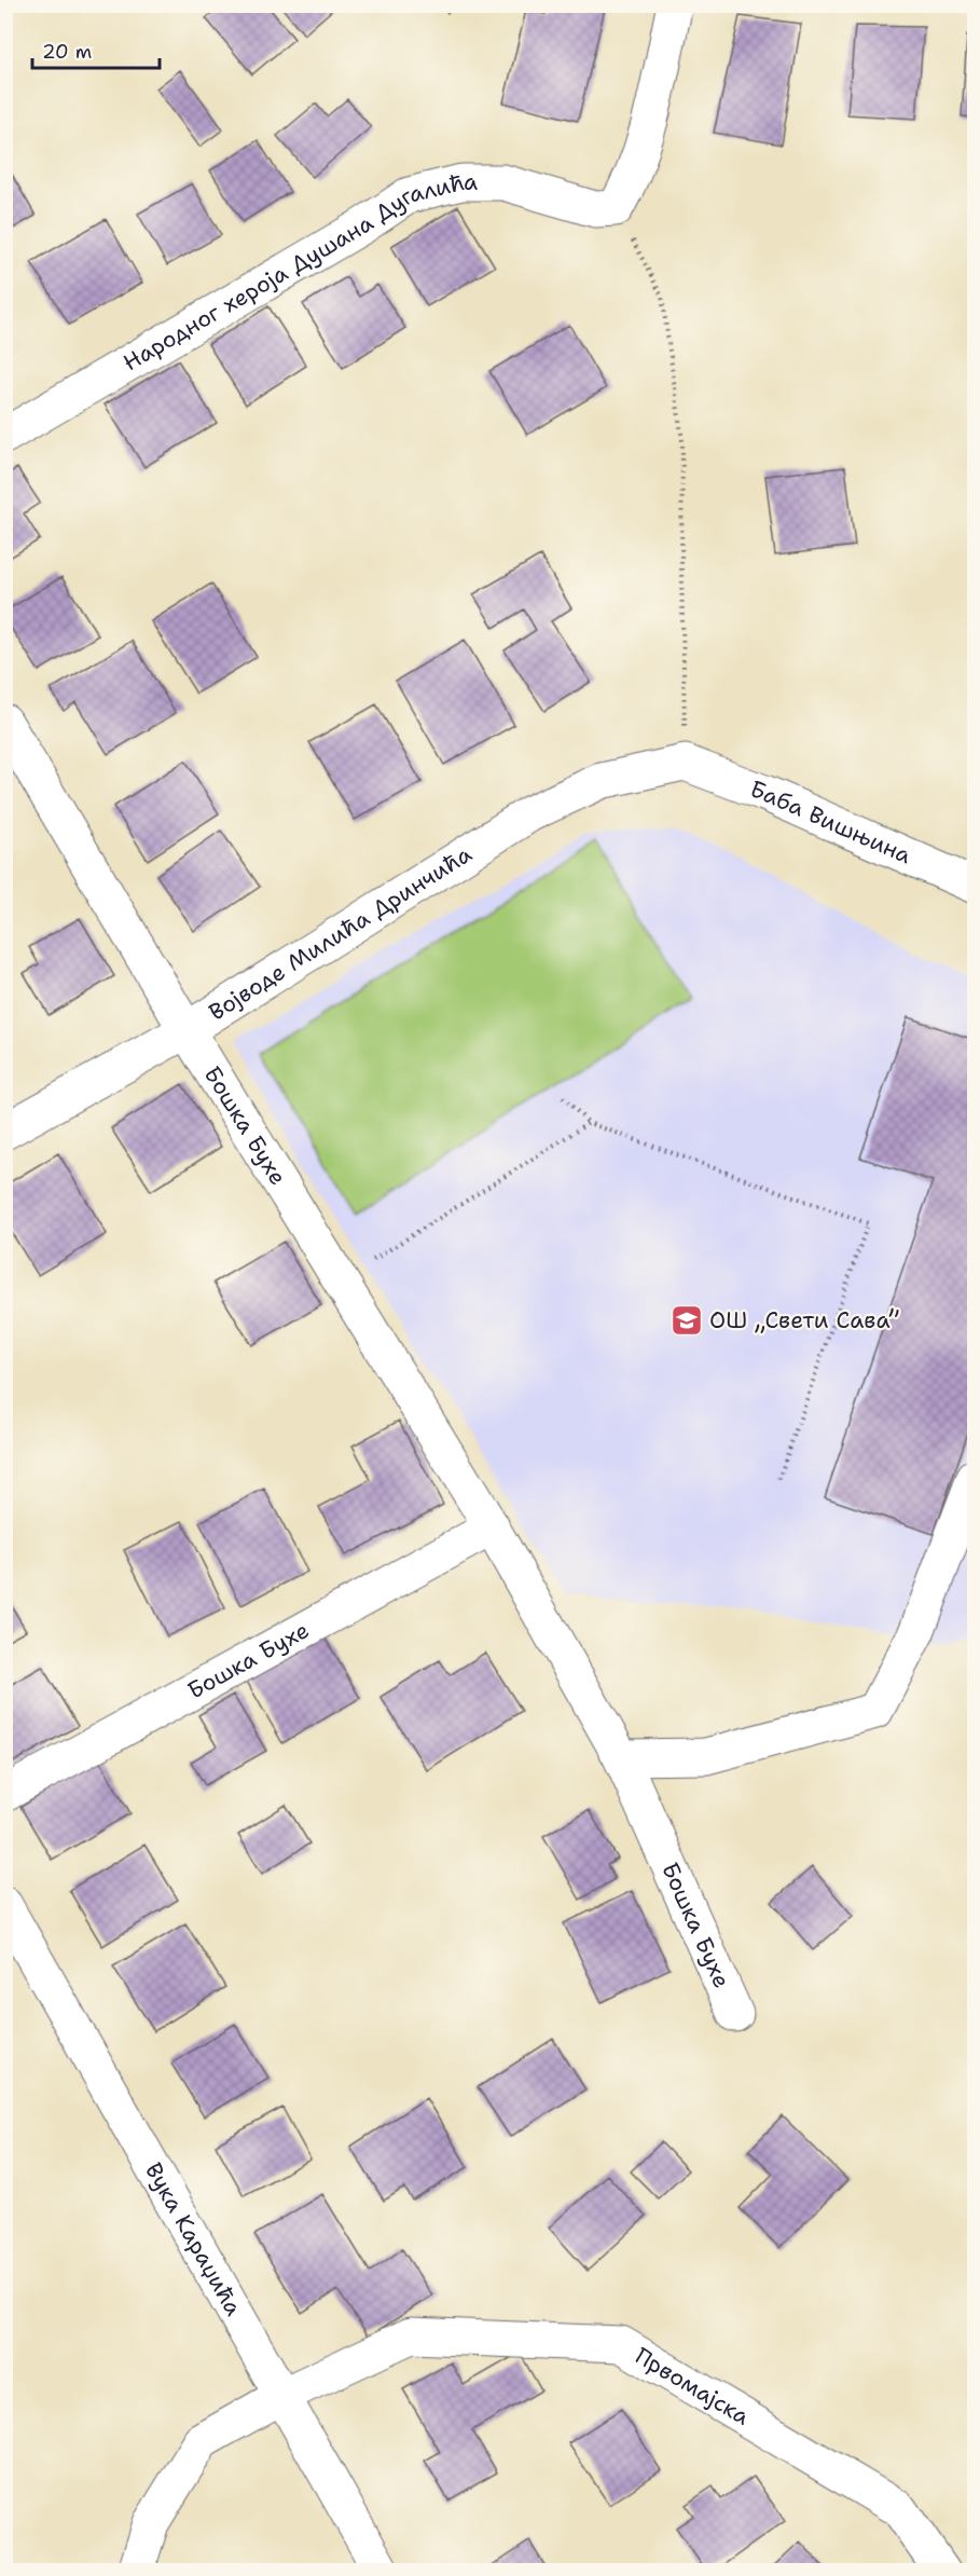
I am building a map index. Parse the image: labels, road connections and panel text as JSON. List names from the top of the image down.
{
  "streets": {
    "street": [
      "Народног хероја Душана Дугалића",
      "Баба Вишњина",
      "Војводе Милића Дринчића",
      "Бошка Бухе",
      "Вука Караџића",
      "Првомајска"
    ]
  },
  "crossings": [
    ["Баба Вишњина", "Војводе Милића Дринчића"],
    ["Војводе Милића Дринчића", "Бошка Бухе"],
    ["Вука Караџића", "Првомајска"]
  ],
  "places": {
    "school or university": ["ОШ „Свети Сава”"]
  },
  "scale_bar": "20 m"
}
